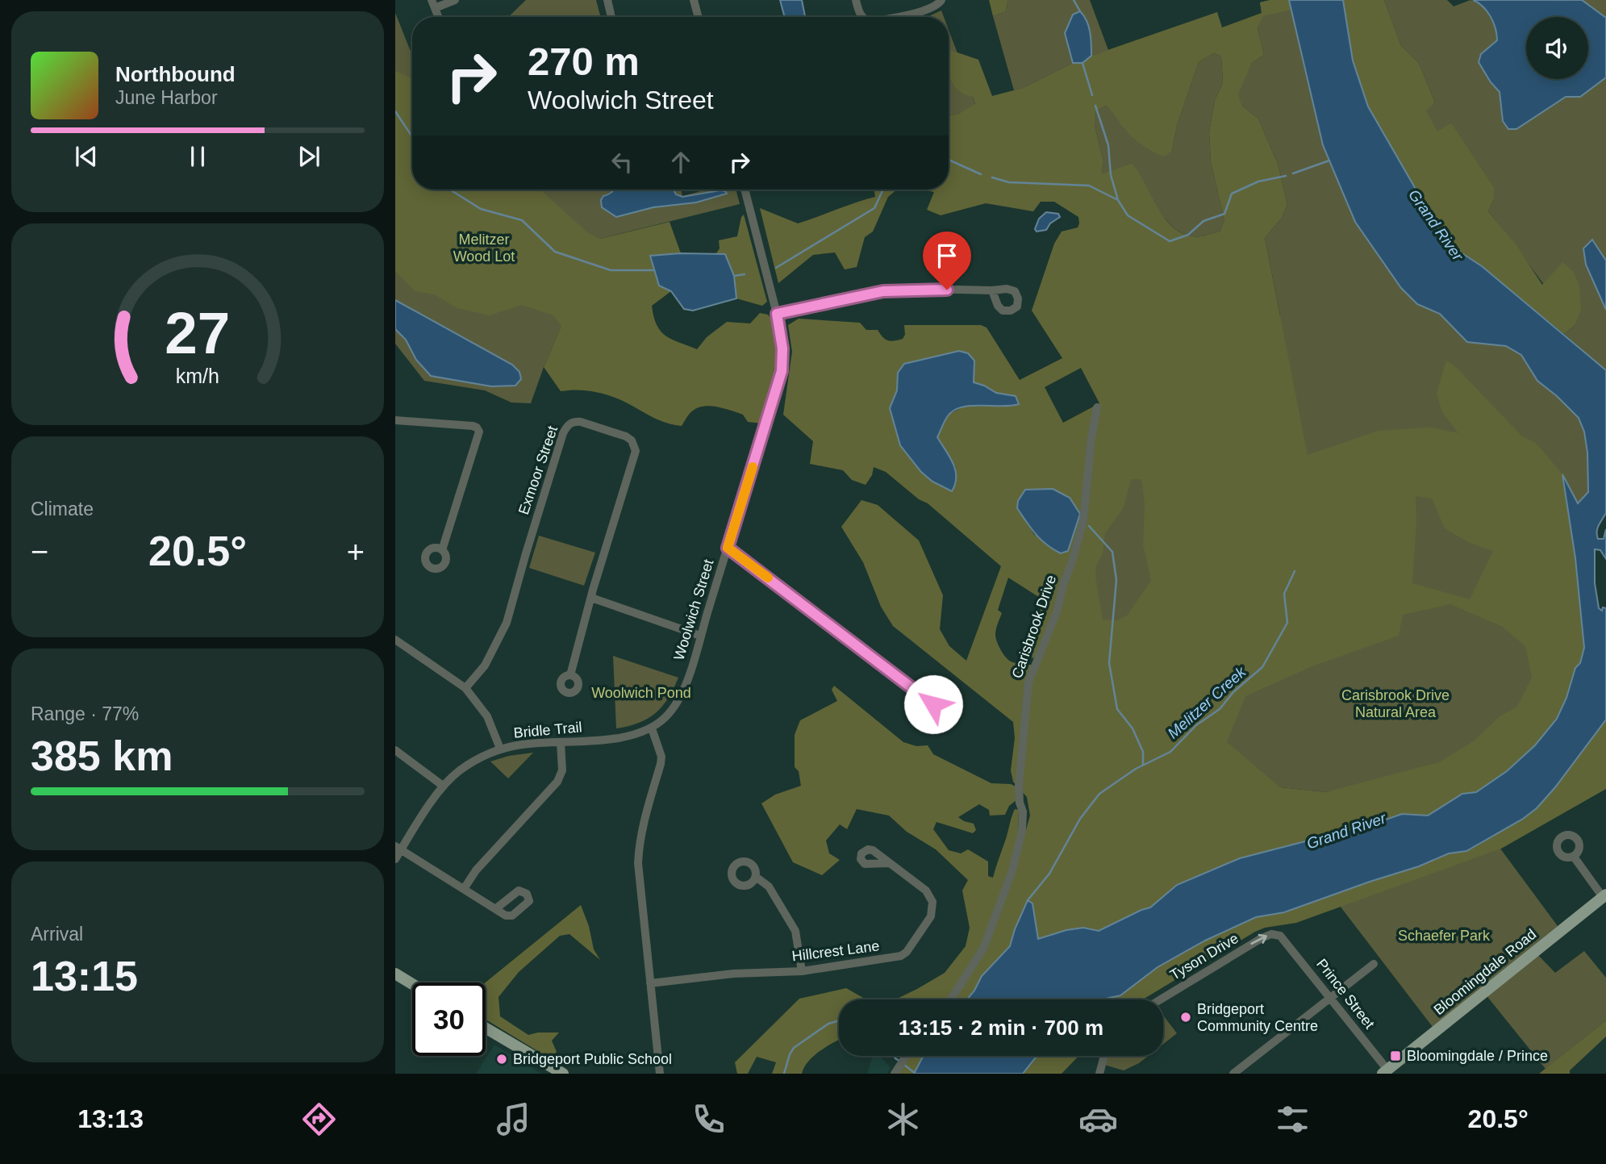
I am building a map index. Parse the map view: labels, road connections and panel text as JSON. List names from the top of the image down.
{
  "streets": {
    "main road": ["Bloomingdale Road"],
    "street": [
      "Exmoor Street",
      "Woolwich Street",
      "Carisbrook Drive",
      "Bridle Trail",
      "Hillcrest Lane",
      "Tyson Drive",
      "Prince Street"
    ]
  },
  "crossings": [
    ["Woolwich Street", "Bridle Trail"],
    ["Tyson Drive", "Prince Street"],
    ["Bloomingdale Road", "Prince Street"]
  ],
  "one_way": ["Tyson Drive"],
  "water": ["Grand River", "Melitzer Creek"],
  "parks": [
    "Melitzer Wood Lot",
    "Woolwich Pond",
    "Carisbrook Drive Natural Area",
    "Schaefer Park"
  ],
  "places": {
    "other": ["Bridgeport Community Centre", "Bridgeport Public School"],
    "transit": ["Bloomingdale / Prince"]
  },
  "page": {
    "turn": ["270 m", "Woolwich Street"],
    "song": ["Northbound", "June Harbor"],
    "tile": [
      "Climate",
      ["Range · 77%", "385 km"],
      ["Arrival", "13:15"]
    ],
    "heat": ["−", "20.5°", "+"],
    "limit": "30",
    "trip": "13:15 · 2 min · 700 m",
    "tabs": ["13:13", "20.5°"],
    "gauge": ["27", "km/h"]
  }
}
